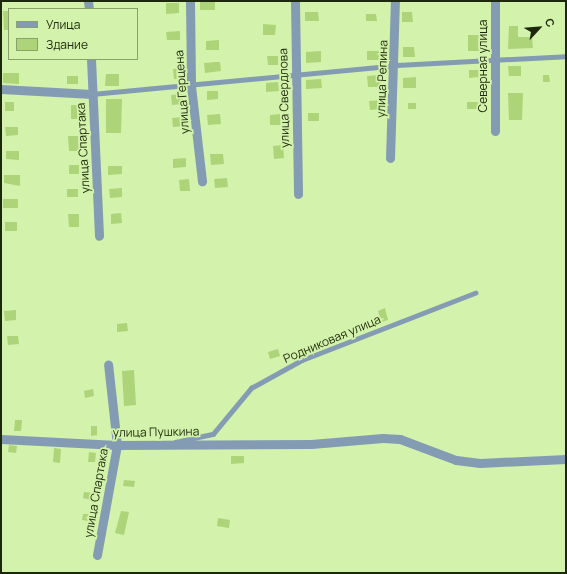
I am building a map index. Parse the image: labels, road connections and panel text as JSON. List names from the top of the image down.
{
  "streets": {
    "street": [
      "Северная улица",
      "улица Репина",
      "улица Герцена",
      "улица Свердлова",
      "улица Спартака",
      "улица Пушкина"
    ],
    "lane": ["Родниковая улица"]
  },
  "crossings": [
    ["улица Спартака", "улица Пушкина"],
    ["Родниковая улица", "улица Пушкина"]
  ],
  "legend": ["Улица", "Здание"],
  "north": "top right"
}
